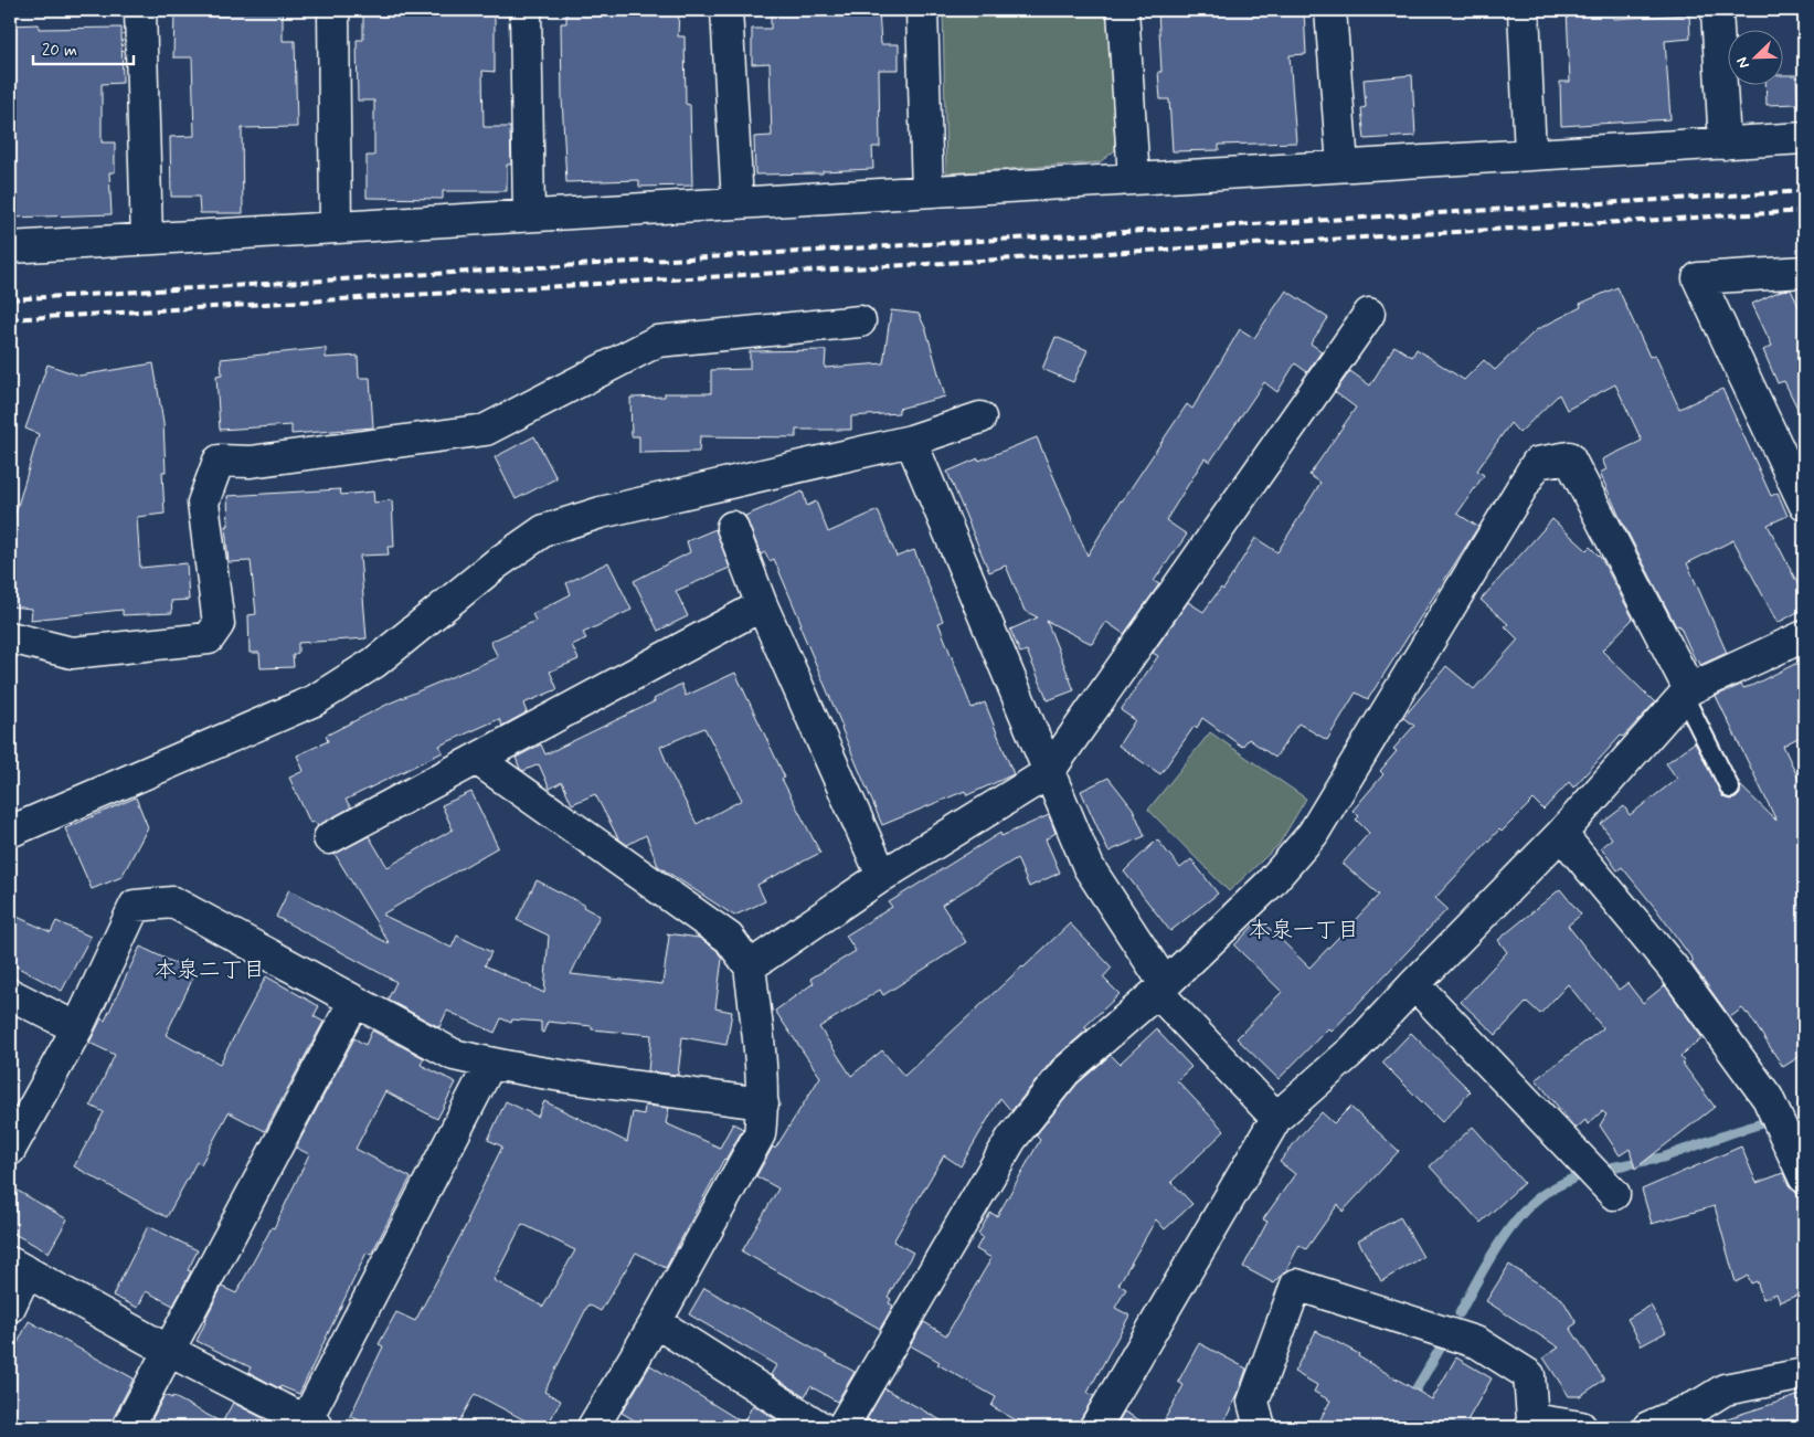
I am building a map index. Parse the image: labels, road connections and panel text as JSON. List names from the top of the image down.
{
  "districts": ["本泉一丁目", "本泉二丁目"],
  "scale_bar": "20 m",
  "north": "bottom left"
}
